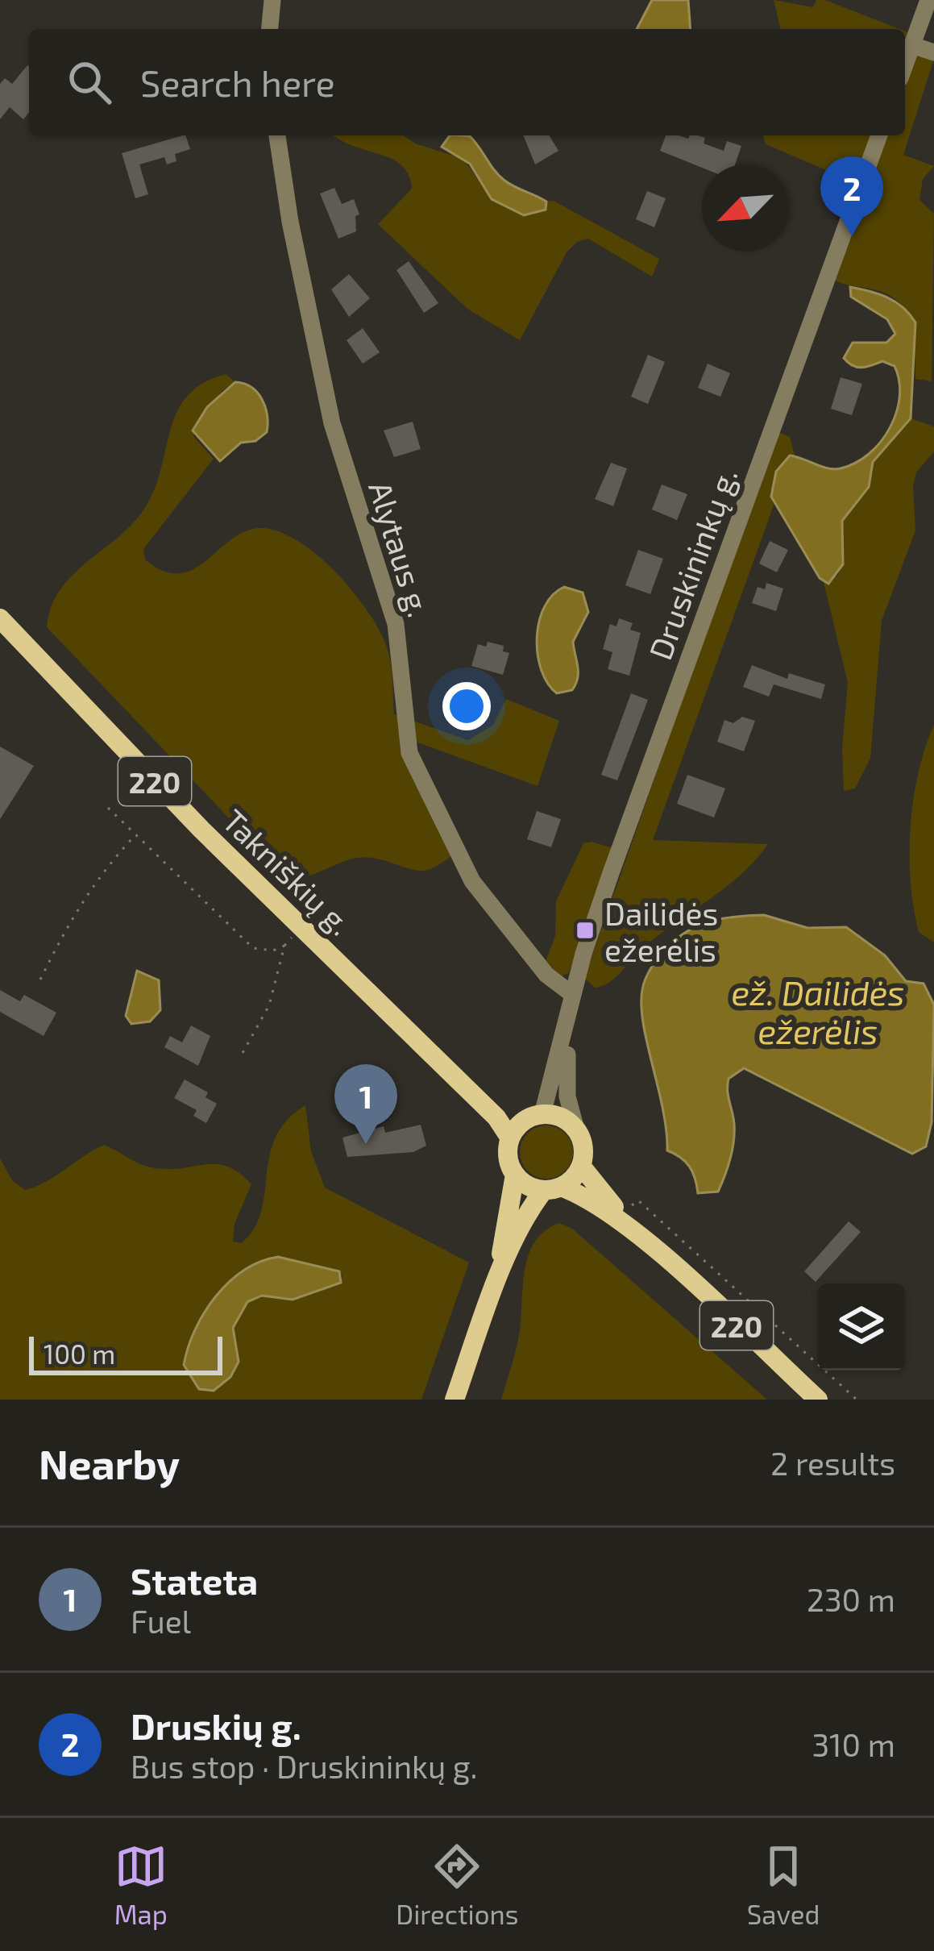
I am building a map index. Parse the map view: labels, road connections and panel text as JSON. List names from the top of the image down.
{
  "streets": {
    "main road": ["220", "Takniškių g."],
    "street": ["Alytaus g.", "Druskininkų g."]
  },
  "crossings": [
    ["Alytaus g.", "Druskininkų g."],
    ["220", "Takniškių g."]
  ],
  "water": ["ež. Dailidės ežerėlis"],
  "places": {
    "transit": ["Dailidės ežerėlis"]
  },
  "scale_bar": "100 m",
  "north": "bottom left",
  "page": {
    "search": "Search here",
    "pins": ["2", "1"],
    "scale": "100 m",
    "heading": ["Nearby", "2 results"],
    "list": [
      {
        "mark": "1",
        "name": "Stateta",
        "note": "Fuel",
        "value": "230 m"
      },
      {
        "mark": "2",
        "name": "Druskių g.",
        "note": "Bus stop · Druskininkų g.",
        "value": "310 m"
      }
    ],
    "nav": ["Map", "Directions", "Saved"]
  }
}
